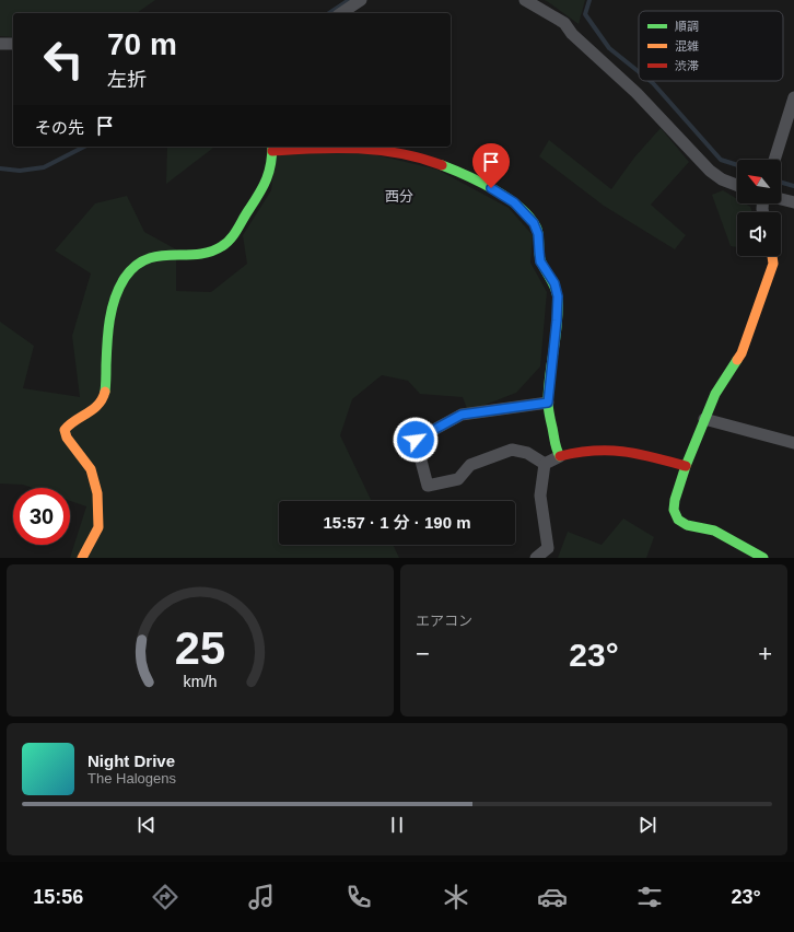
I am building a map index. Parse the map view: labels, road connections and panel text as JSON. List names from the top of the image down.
{
  "districts": ["西分"],
  "legend": ["順調", "混雑", "渋滞"],
  "north": "top left",
  "page": {
    "turn": ["70 m", "左折"],
    "then": "その先",
    "limit": "30",
    "trip": "15:57 · 1 分 · 190 m",
    "tile": "エアコン",
    "heat": ["−", "23°", "+"],
    "song": ["Night Drive", "The Halogens"],
    "tabs": ["15:56", "23°"],
    "gauge": ["25", "km/h"]
  }
}
